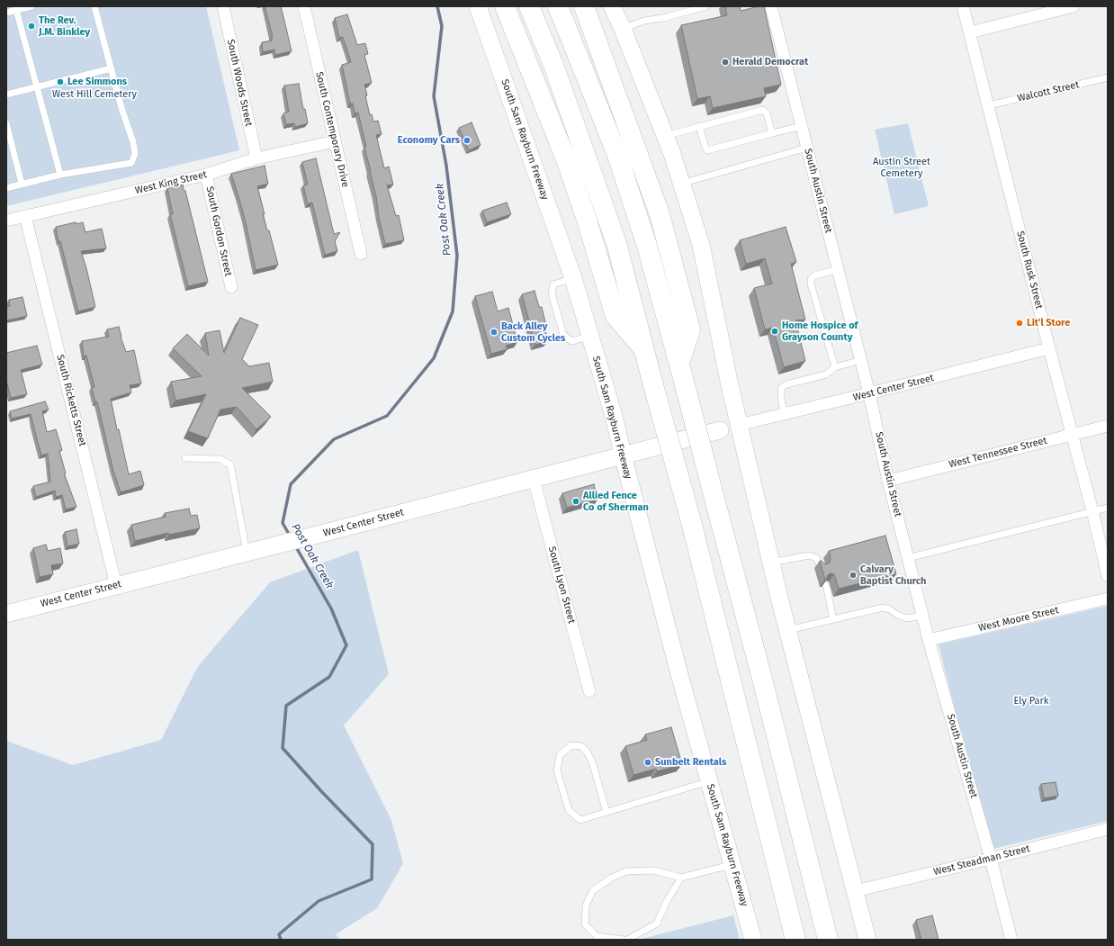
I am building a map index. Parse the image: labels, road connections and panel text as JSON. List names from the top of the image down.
{
  "streets": {
    "main road": ["South Sam Rayburn Freeway", "West Center Street"],
    "street": [
      "South Woods Street",
      "South Contemporary Drive",
      "West King Street",
      "South Austin Street",
      "South Gordon Street",
      "South Rusk Street",
      "South Ricketts Street",
      "West Tennessee Street",
      "South Lyon Street",
      "West Moore Street",
      "West Steadman Street"
    ],
    "lane": ["Walcott Street"]
  },
  "crossings": [
    ["South Woods Street", "West King Street"],
    ["Walcott Street", "South Rusk Street"],
    ["South Contemporary Drive", "West King Street"],
    ["South Sam Rayburn Freeway", "West Center Street"],
    ["West King Street", "South Gordon Street"],
    ["West King Street", "South Ricketts Street"],
    ["South Austin Street", "West Center Street"],
    ["South Austin Street", "West Tennessee Street"],
    ["South Austin Street", "West Moore Street"],
    ["South Austin Street", "West Steadman Street"],
    ["South Rusk Street", "West Center Street"],
    ["South Rusk Street", "West Tennessee Street"],
    ["West Center Street", "South Ricketts Street"],
    ["West Center Street", "South Lyon Street"]
  ],
  "water": ["Post Oak Creek"],
  "parks": ["West Hill Cemetery", "Austin Street Cemetery", "Ely Park"],
  "places": [
    "The Rev. J.M. Binkley",
    "Herald Democrat",
    "Lee Simmons",
    "Economy Cars",
    "Lit'l Store",
    "Home Hospice of Grayson County",
    "Back Alley Custom Cycles",
    "Allied Fence Co of Sherman",
    "Calvary Baptist Church",
    "Sunbelt Rentals"
  ]
}
